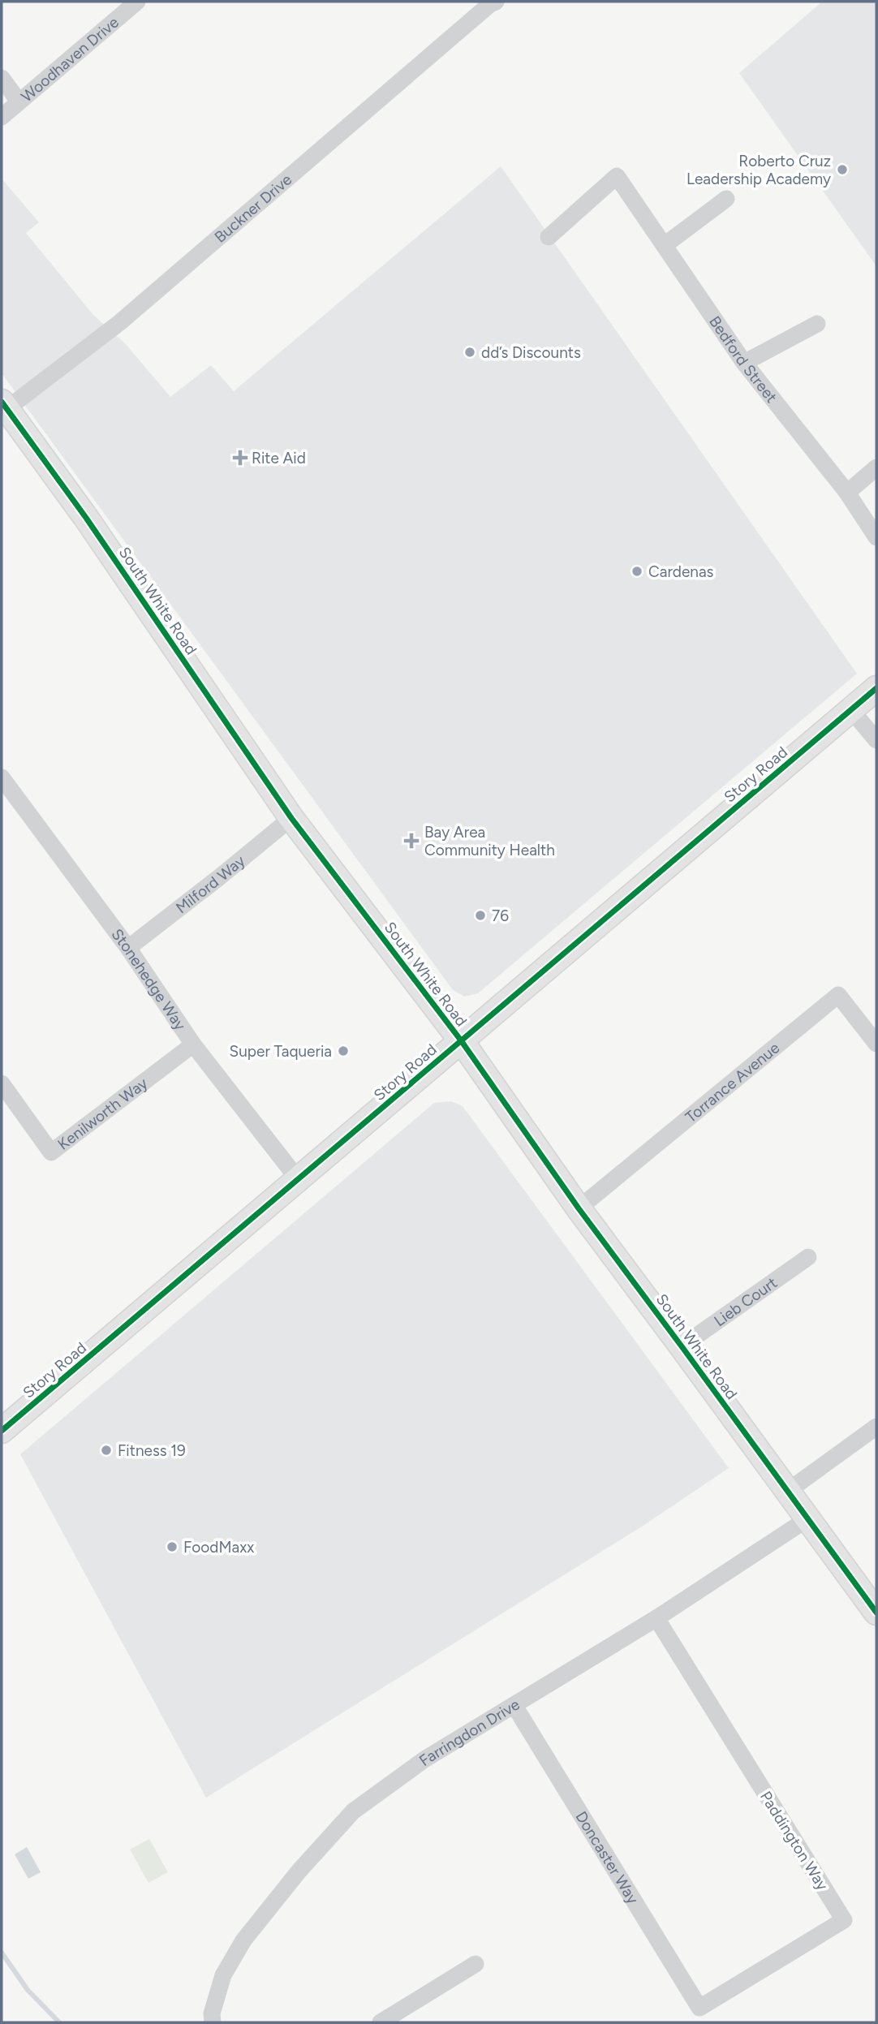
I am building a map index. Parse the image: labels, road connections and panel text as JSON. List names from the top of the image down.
{
  "streets": {
    "main road": ["South White Road", "Story Road"],
    "street": [
      "Woodhaven Drive",
      "Buckner Drive",
      "Bedford Street",
      "Milford Way",
      "Stonehedge Way",
      "Torrance Avenue",
      "Kenilworth Way",
      "Lieb Court",
      "Farringdon Drive",
      "Paddington Way",
      "Doncaster Way"
    ]
  },
  "crossings": [
    ["Buckner Drive", "South White Road"],
    ["South White Road", "Story Road"],
    ["South White Road", "Milford Way"],
    ["South White Road", "Torrance Avenue"],
    ["South White Road", "Lieb Court"],
    ["South White Road", "Farringdon Drive"],
    ["Story Road", "Stonehedge Way"],
    ["Milford Way", "Stonehedge Way"],
    ["Stonehedge Way", "Kenilworth Way"],
    ["Farringdon Drive", "Paddington Way"],
    ["Farringdon Drive", "Doncaster Way"],
    ["Paddington Way", "Doncaster Way"]
  ],
  "places": {
    "other": [
      "Roberto Cruz Leadership Academy",
      "dd’s Discounts",
      "Cardenas",
      "76",
      "Super Taqueria",
      "Fitness 19",
      "FoodMaxx"
    ],
    "health": ["Rite Aid", "Bay Area Community Health"]
  }
}
